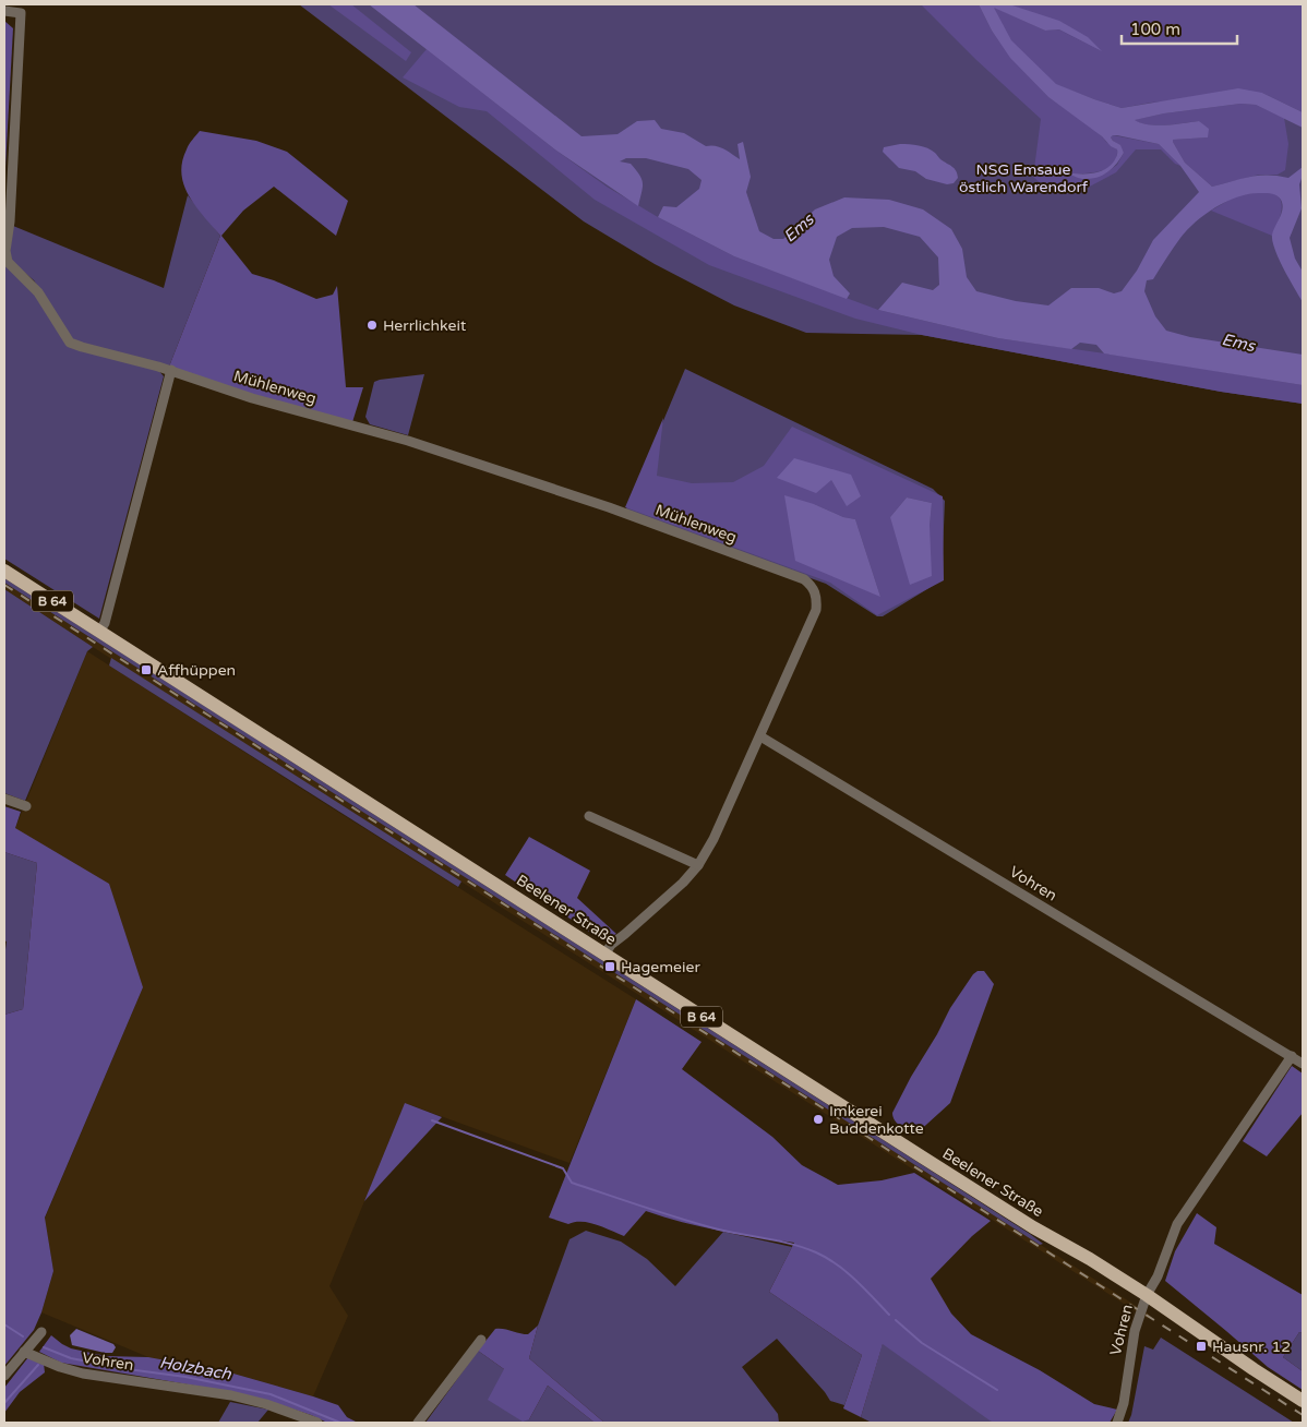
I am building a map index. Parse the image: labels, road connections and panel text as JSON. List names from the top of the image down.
{
  "streets": {
    "main road": ["B 64", "Beelener Straße"],
    "street": ["Mühlenweg", "Vohren"]
  },
  "crossings": [
    ["Mühlenweg", "Vohren"],
    ["Vohren", "Beelener Straße"]
  ],
  "water": ["Ems", "Holzbach"],
  "parks": ["NSG Emsaue östlich Warendorf"],
  "places": {
    "other": ["Herrlichkeit", "Imkerei Buddenkotte"],
    "transit": ["Affhüppen", "Hagemeier", "Hausnr. 12"]
  },
  "scale_bar": "100 m"
}
